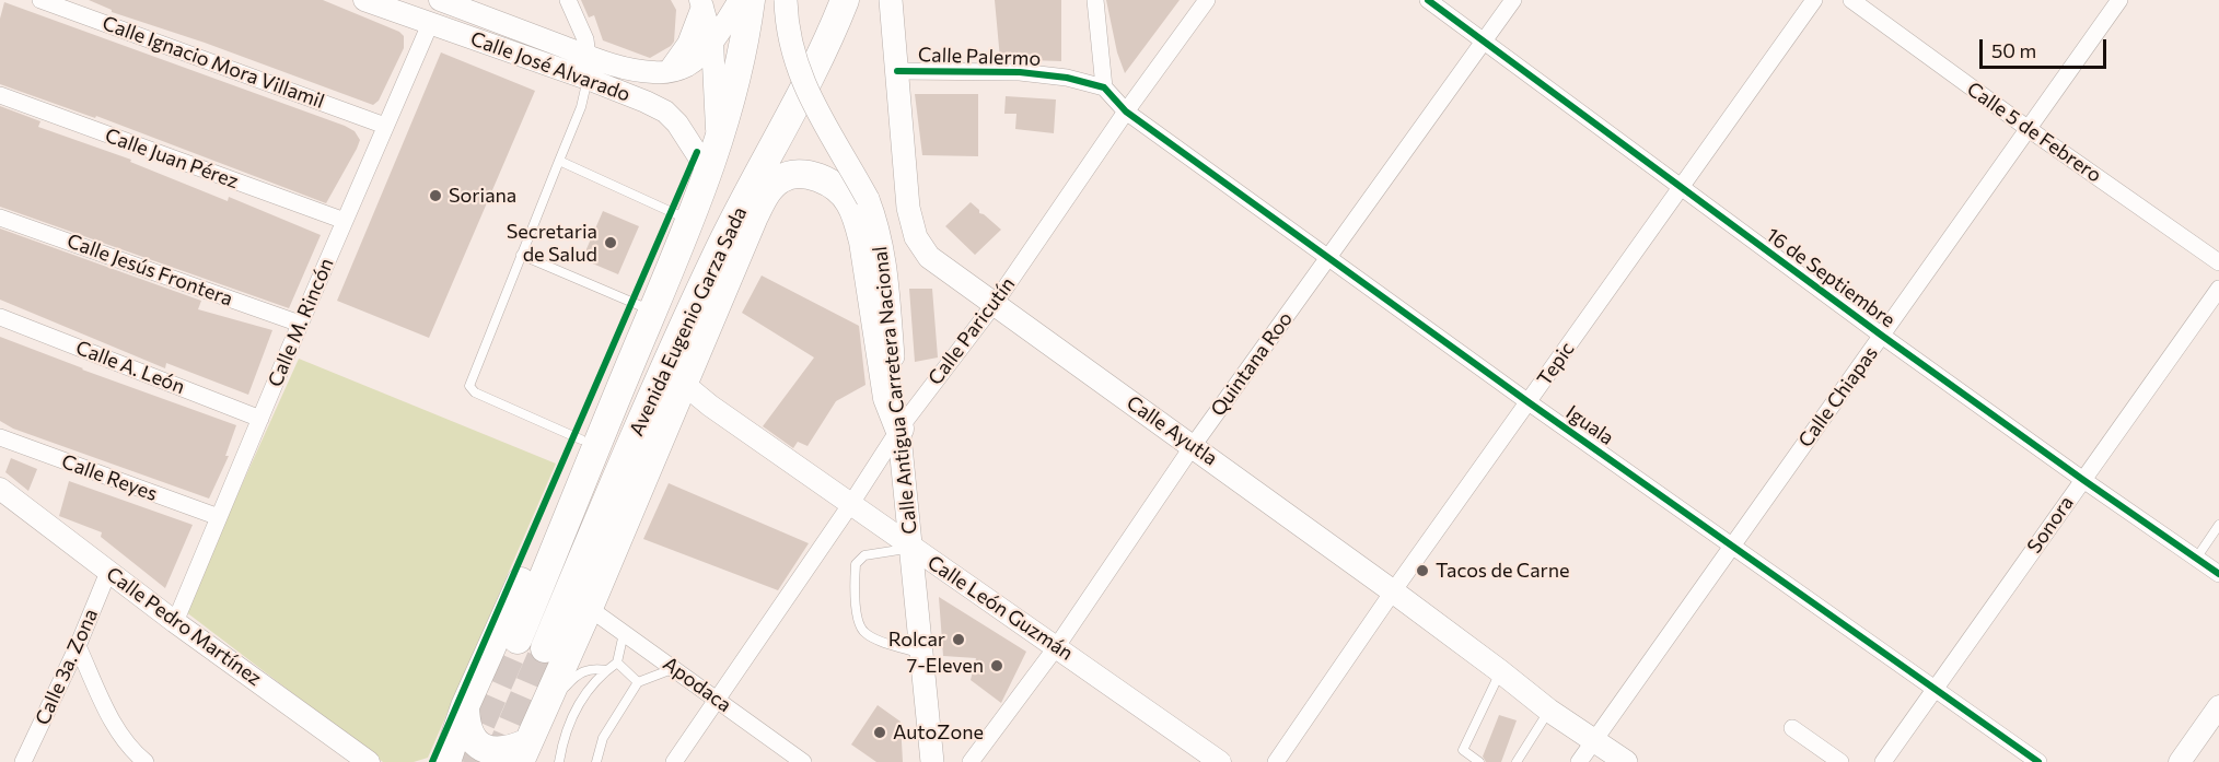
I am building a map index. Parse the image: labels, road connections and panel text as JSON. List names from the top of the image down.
{
  "streets": {
    "highway": ["Avenida Eugenio Garza Sada"],
    "main road": ["Calle Antigua Carretera Nacional", "Calle Ayutla"],
    "street": [
      "Calle Palermo",
      "Calle Ignacio Mora Villamil",
      "Calle José Alvarado",
      "Calle 5 de Febrero",
      "Calle Juan Pérez",
      "Calle Jesús Frontera",
      "16 de Septiembre",
      "Calle M. Rincón",
      "Calle Paricutín",
      "Quintana Roo",
      "Tepic",
      "Calle A. León",
      "Calle Chiapas",
      "Iguala",
      "Calle Reyes",
      "Sonora",
      "Calle León Guzmán",
      "Calle Pedro Martínez",
      "Calle 3a. Zona",
      "Apodaca"
    ]
  },
  "crossings": [
    ["Calle Palermo", "Calle Ayutla"],
    ["Calle Ignacio Mora Villamil", "Calle M. Rincón"],
    ["Calle José Alvarado", "Avenida Eugenio Garza Sada"],
    ["Calle José Alvarado", "Calle M. Rincón"],
    ["Calle 5 de Febrero", "Calle Chiapas"],
    ["Calle Juan Pérez", "Calle M. Rincón"],
    ["Calle Jesús Frontera", "Calle M. Rincón"],
    ["16 de Septiembre", "Quintana Roo"],
    ["16 de Septiembre", "Tepic"],
    ["16 de Septiembre", "Calle Chiapas"],
    ["16 de Septiembre", "Sonora"],
    ["Calle M. Rincón", "Calle A. León"],
    ["Calle M. Rincón", "Calle Reyes"],
    ["Calle M. Rincón", "Calle Pedro Martínez"],
    ["Calle Paricutín", "Calle Antigua Carretera Nacional"],
    ["Calle Paricutín", "Iguala"],
    ["Calle Paricutín", "Calle Ayutla"],
    ["Calle Paricutín", "Calle León Guzmán"],
    ["Calle Paricutín", "Apodaca"],
    ["Quintana Roo", "Iguala"],
    ["Quintana Roo", "Calle Ayutla"],
    ["Quintana Roo", "Calle León Guzmán"],
    ["Tepic", "Iguala"],
    ["Tepic", "Calle Ayutla"],
    ["Calle Antigua Carretera Nacional", "Calle León Guzmán"],
    ["Calle Chiapas", "Iguala"],
    ["Calle Chiapas", "Calle Ayutla"],
    ["Iguala", "Sonora"],
    ["Calle Pedro Martínez", "Calle 3a. Zona"]
  ],
  "places": [
    "Soriana",
    "Secretaria de Salud",
    "Tacos de Carne",
    "Rolcar",
    "7-Eleven",
    "AutoZone"
  ],
  "scale_bar": "50 m"
}
